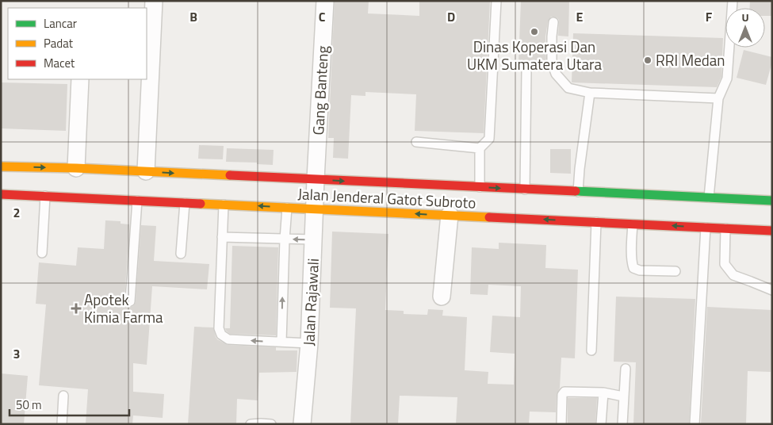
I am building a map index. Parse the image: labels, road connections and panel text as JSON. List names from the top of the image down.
{
  "streets": {
    "main road": ["Jalan Jenderal Gatot Subroto"],
    "street": ["Gang Banteng", "Jalan Rajawali"]
  },
  "crossings": [
    ["Gang Banteng", "Jalan Jenderal Gatot Subroto"],
    ["Gang Banteng", "Jalan Rajawali"],
    ["Jalan Jenderal Gatot Subroto", "Jalan Rajawali"]
  ],
  "places": {
    "other": ["Dinas Koperasi Dan UKM Sumatera Utara", "RRI Medan"],
    "health": ["Apotek Kimia Farma"]
  },
  "legend": ["Lancar", "Padat", "Macet"],
  "scale_bar": "50 m",
  "north": "top",
  "grid": {
    "columns": [
      "B",
      "C",
      "D",
      "E",
      "F"
    ],
    "rows": ["2", "3"]
  }
}
